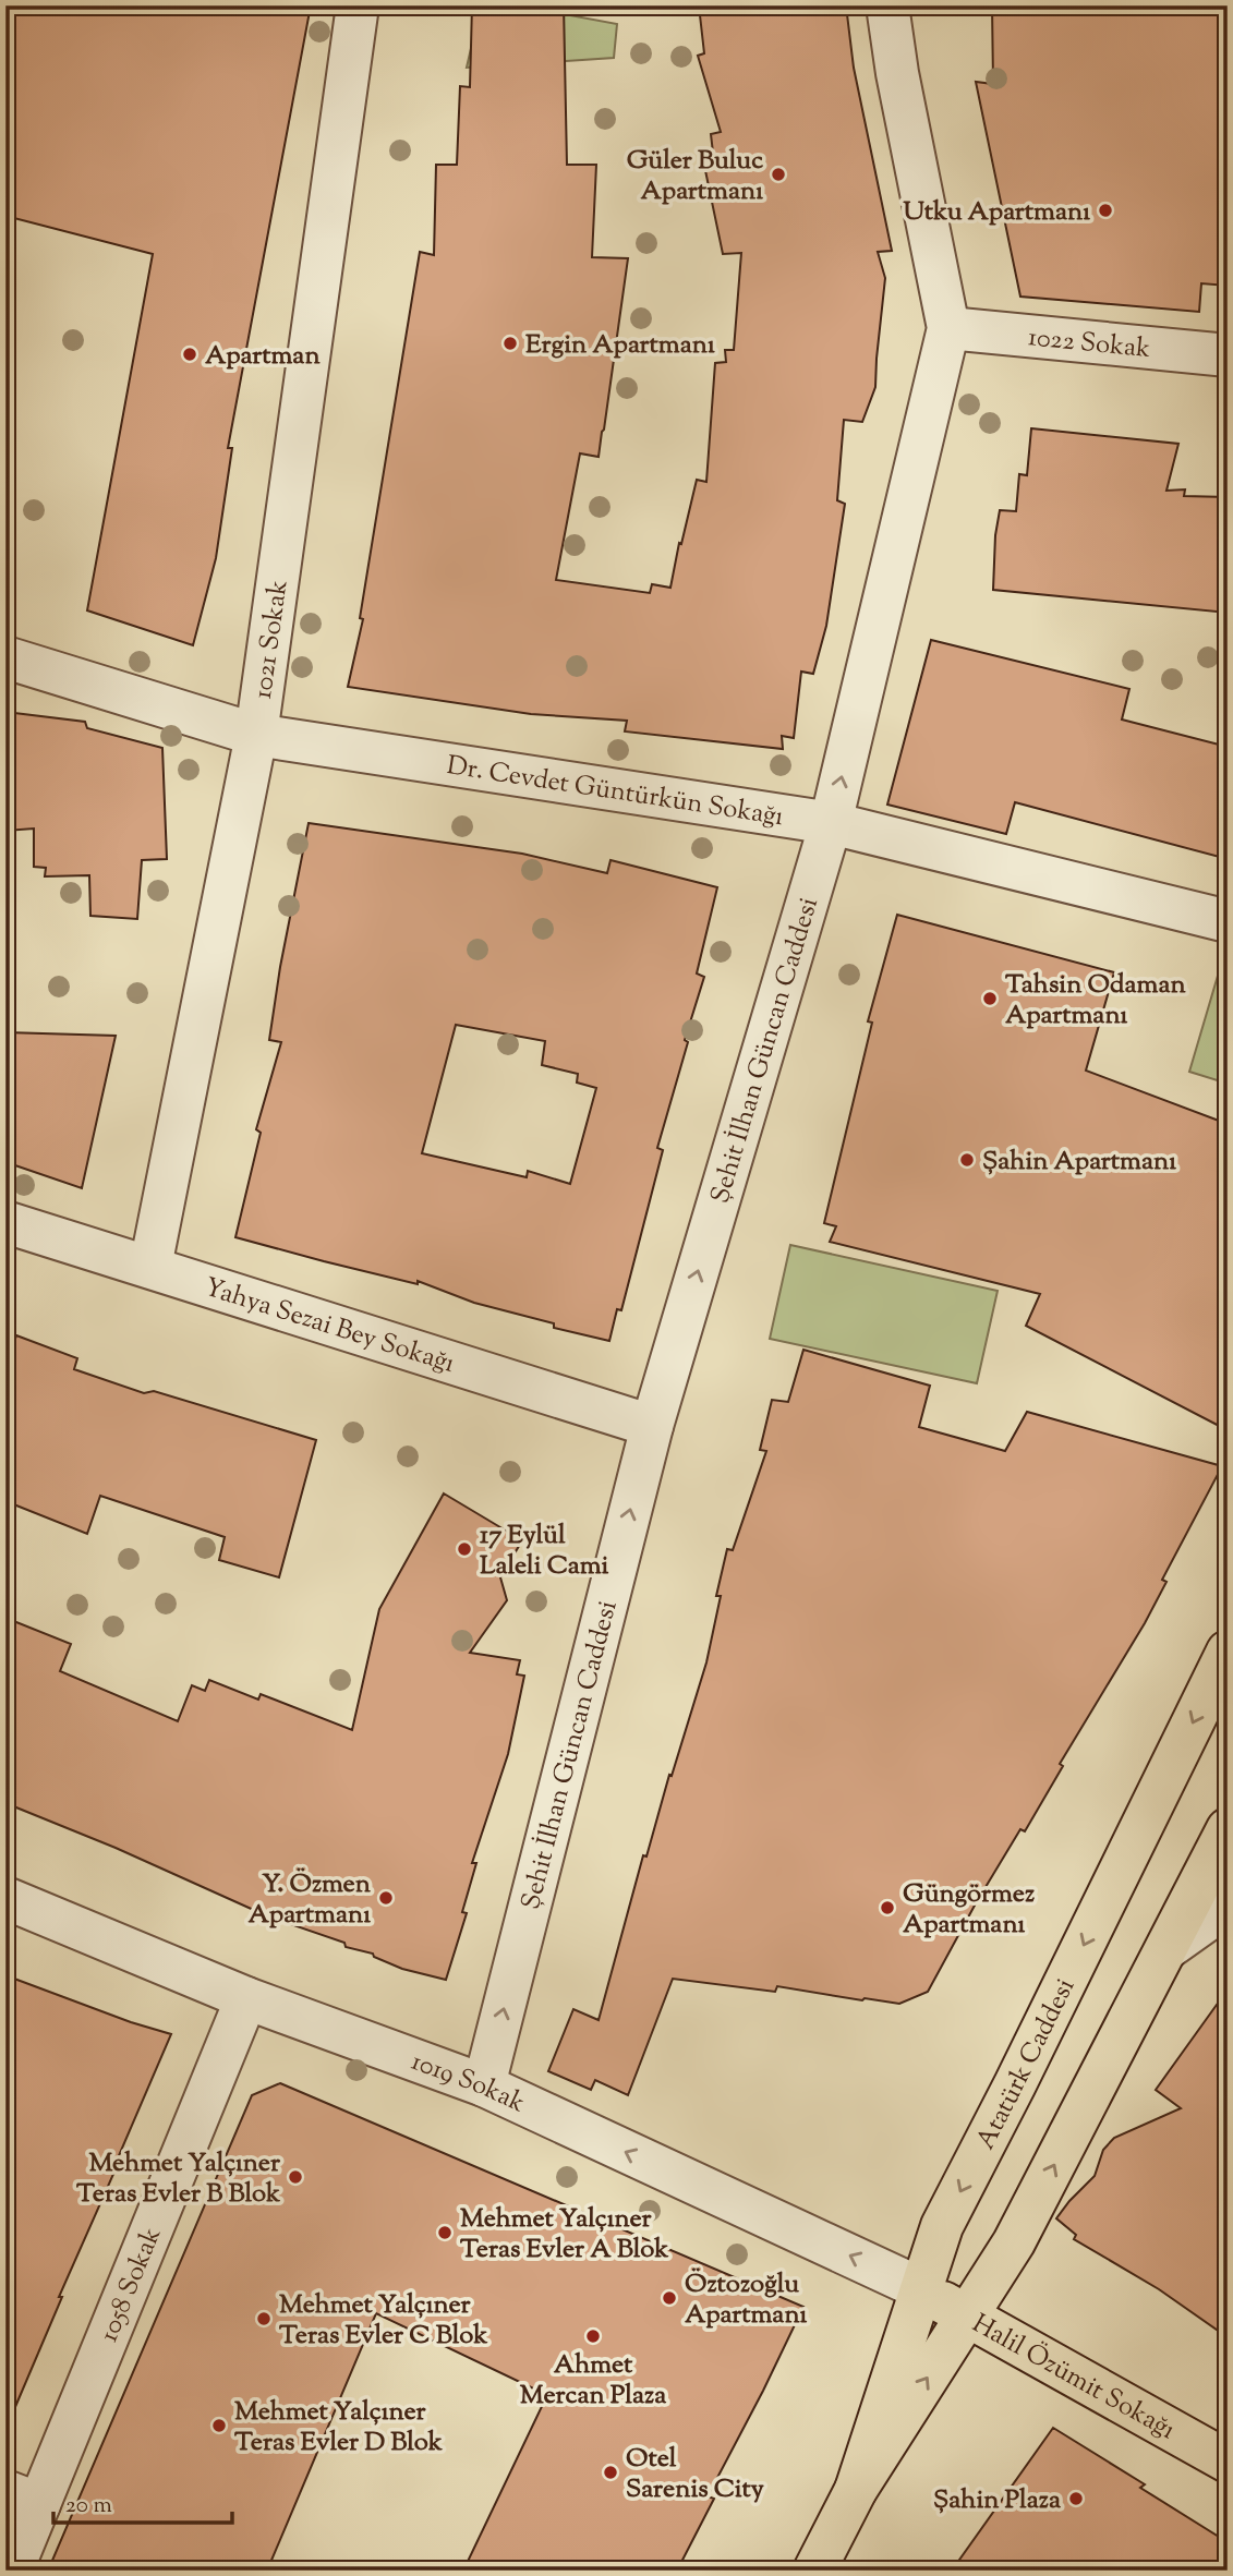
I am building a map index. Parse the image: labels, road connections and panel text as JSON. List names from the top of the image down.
{
  "streets": {
    "main road": ["Atatürk Caddesi", "Halil Özümit Sokağı"],
    "street": [
      "1022 Sokak",
      "1021 Sokak",
      "Dr. Cevdet Güntürkün Sokağı",
      "Şehit İlhan Güncan Caddesi",
      "Yahya Sezai Bey Sokağı",
      "1019 Sokak",
      "1058 Sokak"
    ]
  },
  "crossings": [
    ["1022 Sokak", "Şehit İlhan Güncan Caddesi"],
    ["1021 Sokak", "Dr. Cevdet Güntürkün Sokağı"],
    ["1021 Sokak", "Yahya Sezai Bey Sokağı"],
    ["Dr. Cevdet Güntürkün Sokağı", "Şehit İlhan Güncan Caddesi"],
    ["Şehit İlhan Güncan Caddesi", "Yahya Sezai Bey Sokağı"],
    ["Şehit İlhan Güncan Caddesi", "1019 Sokak"],
    ["Atatürk Caddesi", "1019 Sokak"],
    ["Atatürk Caddesi", "Halil Özümit Sokağı"],
    ["1019 Sokak", "1058 Sokak"],
    ["1019 Sokak", "Halil Özümit Sokağı"]
  ],
  "one_way": ["Şehit İlhan Güncan Caddesi", "1019 Sokak"],
  "places": [
    "Güler Buluc Apartmanı",
    "Utku Apartmanı",
    "Ergin Apartmanı",
    "Apartman",
    "Tahsin Odaman Apartmanı",
    "Şahin Apartmanı",
    "17 Eylül Laleli Cami",
    "Y. Özmen Apartmanı",
    "Güngörmez Apartmanı",
    "Mehmet Yalçıner Teras Evler B Blok",
    "Mehmet Yalçıner Teras Evler A Blok",
    "Öztozoğlu Apartmanı",
    "Mehmet Yalçıner Teras Evler C Blok",
    "Ahmet Mercan Plaza",
    "Mehmet Yalçıner Teras Evler D Blok",
    "Otel Sarenis City",
    "Şahin Plaza"
  ],
  "scale_bar": "20 m"
}
